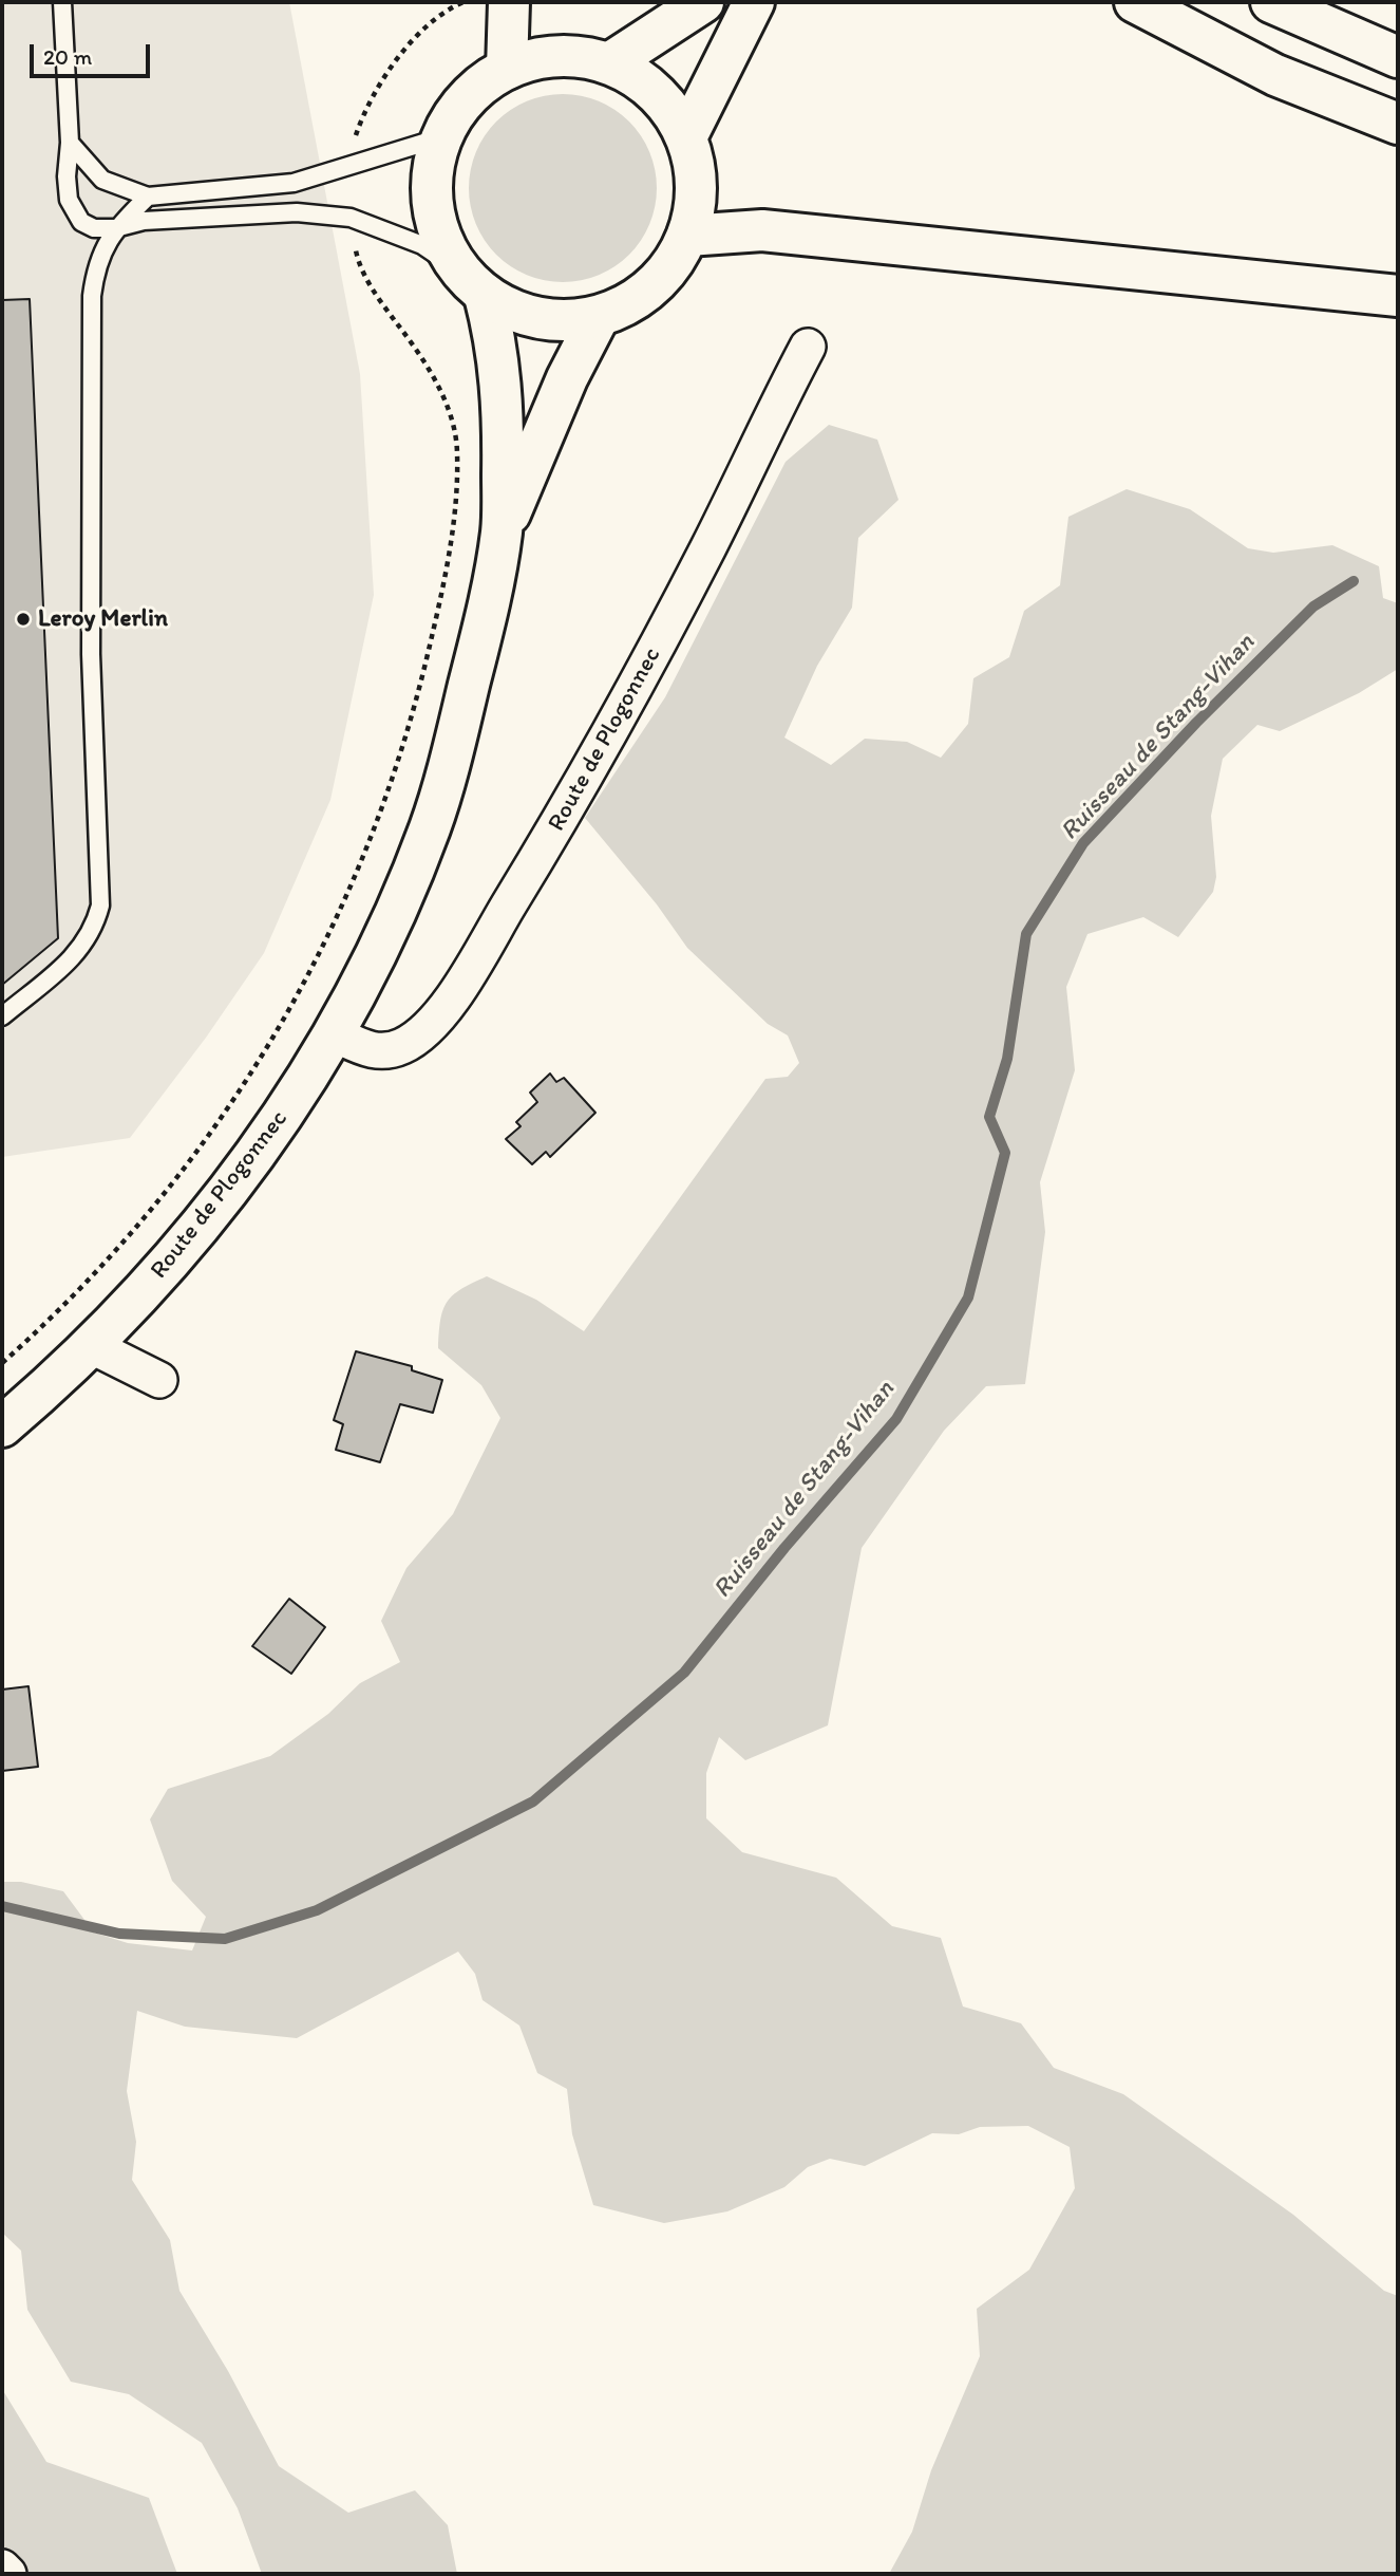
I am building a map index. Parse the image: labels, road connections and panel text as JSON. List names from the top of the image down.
{
  "streets": {
    "main road": ["Route de Plogonnec"]
  },
  "water": ["Ruisseau de Stang-Vihan"],
  "places": ["Leroy Merlin"],
  "scale_bar": "20 m"
}
